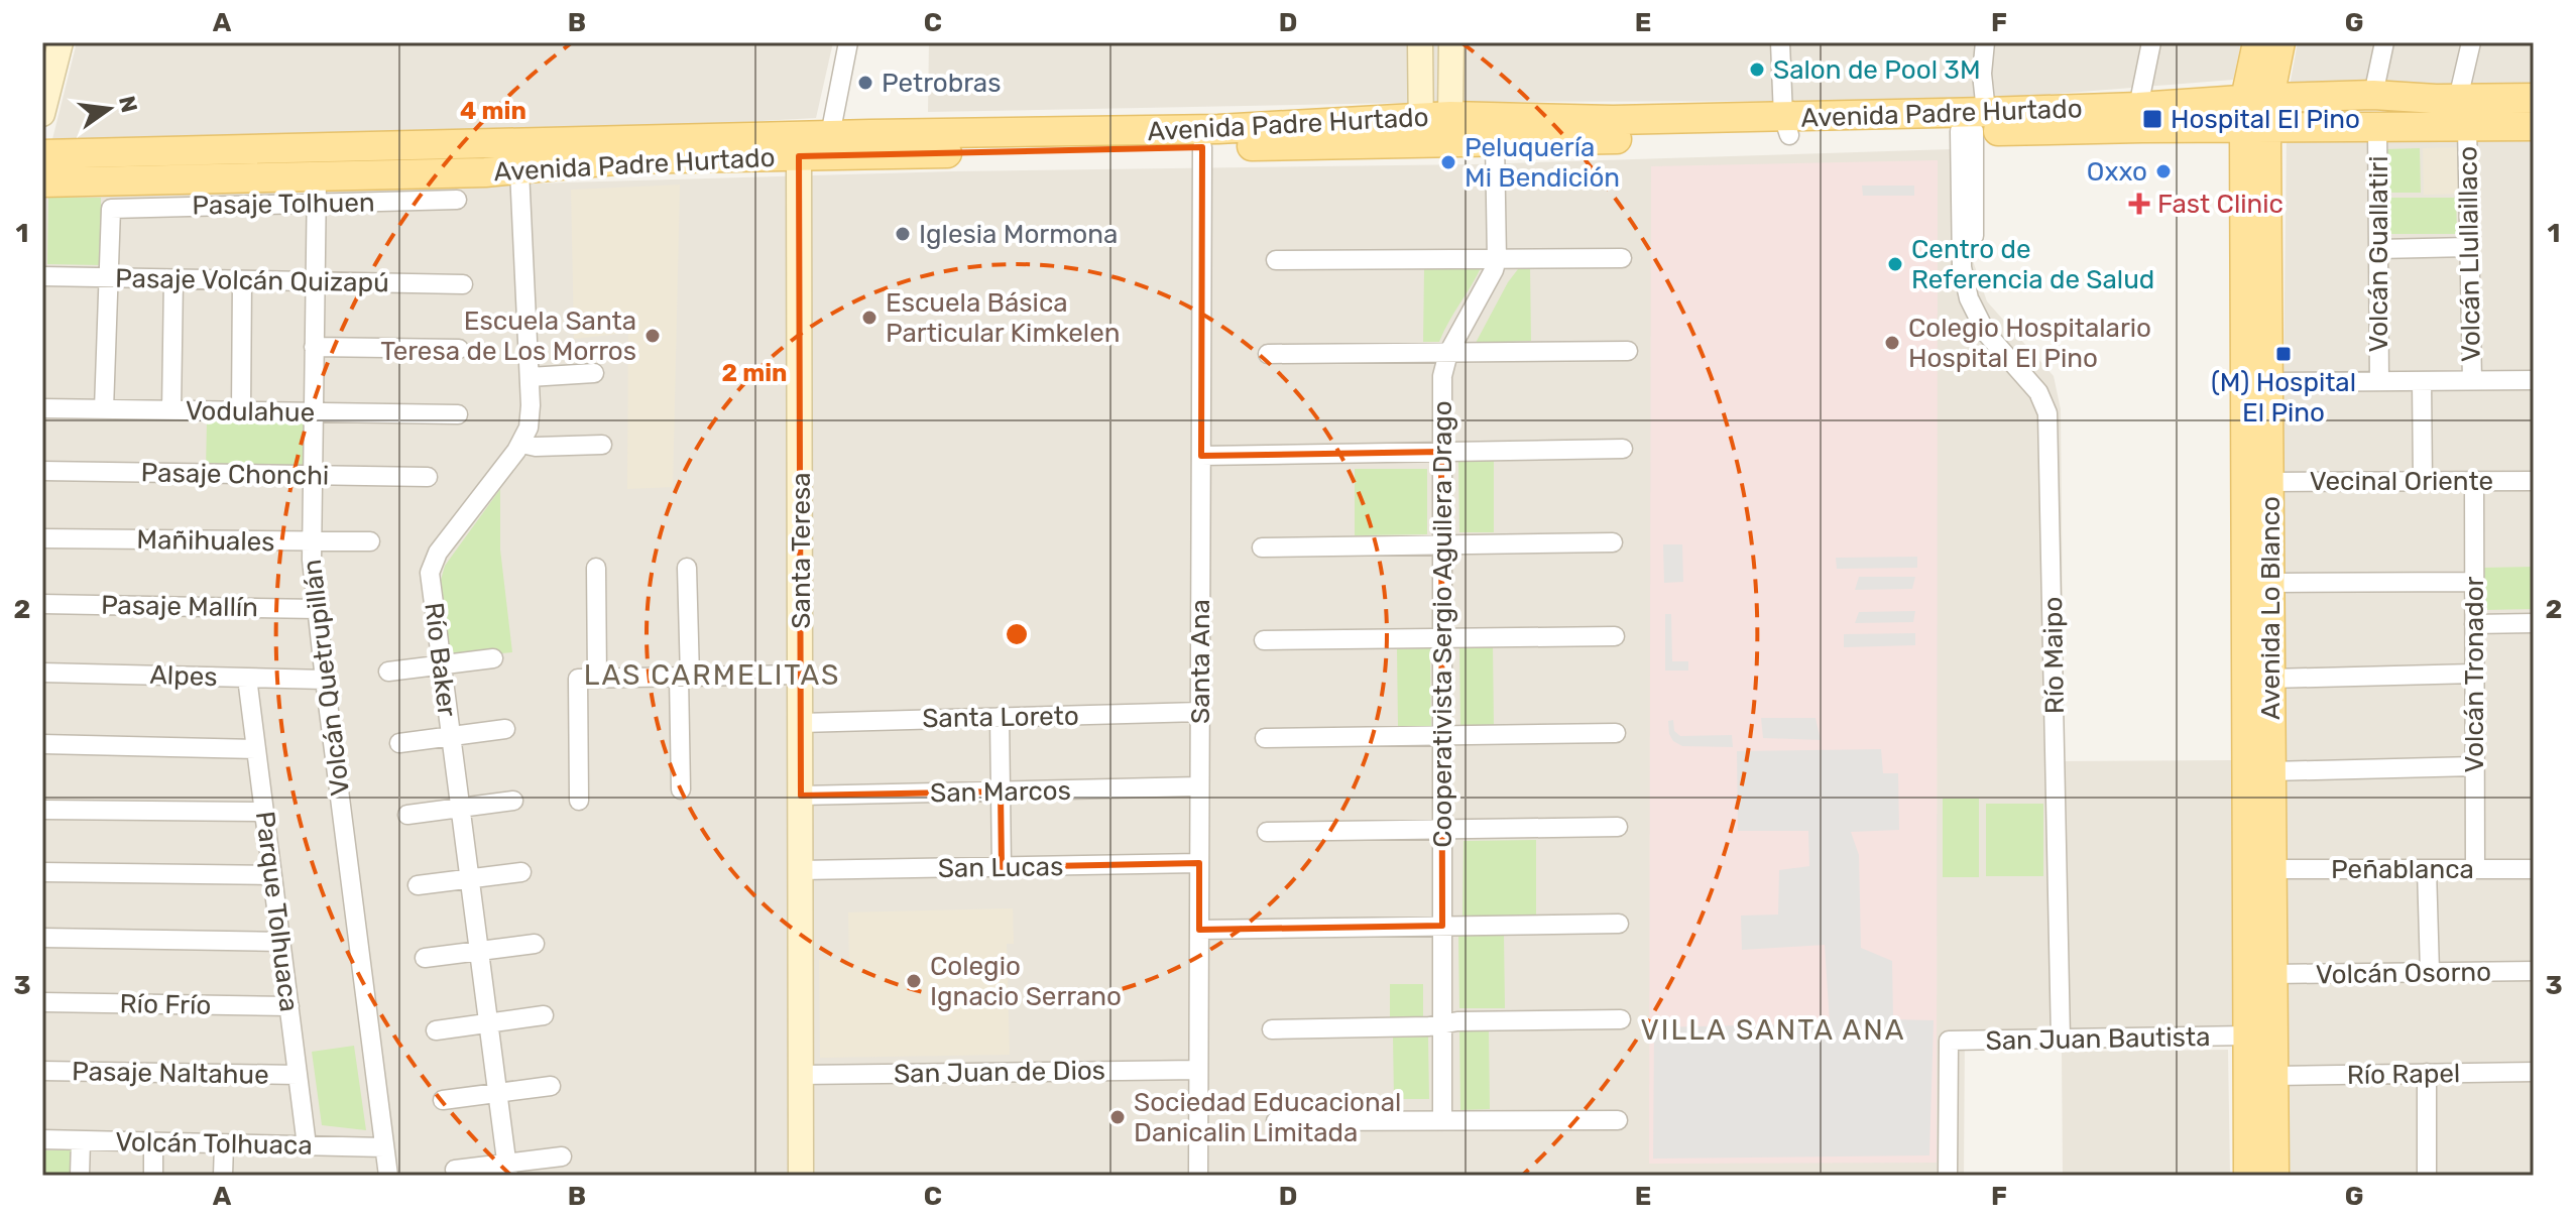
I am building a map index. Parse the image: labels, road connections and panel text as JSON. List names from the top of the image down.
{
  "streets": {
    "main road": ["Avenida Padre Hurtado", "Avenida Lo Blanco"],
    "street": [
      "Pasaje Tolhuen",
      "Volcán Guallatiri",
      "Volcán Llullaillaco",
      "Pasaje Volcán Quizapú",
      "Vodulahue",
      "Pasaje Chonchi",
      "Vecinal Oriente",
      "Mañihuales",
      "Santa Teresa",
      "Pasaje Mallín",
      "Cooperativista Sergio Aguilera Drago",
      "Río Maipo",
      "Río Baker",
      "Santa Ana",
      "Volcán Tronador",
      "Alpes",
      "Volcán Quetrupillán",
      "Santa Loreto",
      "San Marcos",
      "San Lucas",
      "Peñablanca",
      "Parque Tolhuaca",
      "Volcán Osorno",
      "Río Frío",
      "San Juan Bautista",
      "San Juan de Dios",
      "Pasaje Naltahue",
      "Río Rapel",
      "Volcán Tolhuaca"
    ]
  },
  "crossings": [
    ["Avenida Padre Hurtado", "Pasaje Tolhuen"],
    ["Avenida Padre Hurtado", "Volcán Guallatiri"],
    ["Avenida Padre Hurtado", "Volcán Llullaillaco"],
    ["Avenida Padre Hurtado", "Santa Teresa"],
    ["Avenida Padre Hurtado", "Avenida Lo Blanco"],
    ["Avenida Padre Hurtado", "Cooperativista Sergio Aguilera Drago"],
    ["Avenida Padre Hurtado", "Río Maipo"],
    ["Avenida Padre Hurtado", "Río Baker"],
    ["Avenida Padre Hurtado", "Santa Ana"],
    ["Avenida Padre Hurtado", "Volcán Quetrupillán"],
    ["Pasaje Tolhuen", "Pasaje Volcán Quizapú"],
    ["Pasaje Tolhuen", "Volcán Quetrupillán"],
    ["Pasaje Volcán Quizapú", "Volcán Quetrupillán"],
    ["Vodulahue", "Volcán Quetrupillán"],
    ["Pasaje Chonchi", "Volcán Quetrupillán"],
    ["Vecinal Oriente", "Avenida Lo Blanco"],
    ["Vecinal Oriente", "Volcán Tronador"],
    ["Mañihuales", "Volcán Quetrupillán"],
    ["Santa Teresa", "Santa Loreto"],
    ["Santa Teresa", "San Marcos"],
    ["Santa Teresa", "San Lucas"],
    ["Santa Teresa", "San Juan de Dios"],
    ["Pasaje Mallín", "Volcán Quetrupillán"],
    ["Avenida Lo Blanco", "Peñablanca"],
    ["Avenida Lo Blanco", "Volcán Osorno"],
    ["Avenida Lo Blanco", "San Juan Bautista"],
    ["Avenida Lo Blanco", "Río Rapel"],
    ["Río Maipo", "San Juan Bautista"],
    ["Santa Ana", "Santa Loreto"],
    ["Santa Ana", "San Marcos"],
    ["Santa Ana", "San Lucas"],
    ["Santa Ana", "San Juan de Dios"],
    ["Volcán Tronador", "Peñablanca"],
    ["Alpes", "Volcán Quetrupillán"],
    ["Alpes", "Parque Tolhuaca"],
    ["Volcán Quetrupillán", "Volcán Tolhuaca"],
    ["Parque Tolhuaca", "Río Frío"],
    ["Parque Tolhuaca", "Pasaje Naltahue"],
    ["Parque Tolhuaca", "Volcán Tolhuaca"]
  ],
  "districts": ["LAS CARMELITAS", "VILLA SANTA ANA"],
  "places": {
    "other": [
      "Salon de Pool 3M",
      "Petrobras",
      "Peluquería Mi Bendición",
      "Oxxo",
      "Iglesia Mormona",
      "Centro de Referencia de Salud",
      "Escuela Básica Particular Kimkelen",
      "Escuela Santa Teresa de Los Morros",
      "Colegio Hospitalario Hospital El Pino",
      "Colegio Ignacio Serrano",
      "Sociedad Educacional Danicalin Limitada"
    ],
    "transit": ["Hospital El Pino", "(M) Hospital El Pino"],
    "health": ["Fast Clinic"]
  },
  "north": "right",
  "grid": {
    "columns": [
      "A",
      "B",
      "C",
      "D",
      "E",
      "F",
      "G"
    ],
    "rows": ["1", "2", "3"]
  },
  "rings": ["4 min", "2 min"]
}
